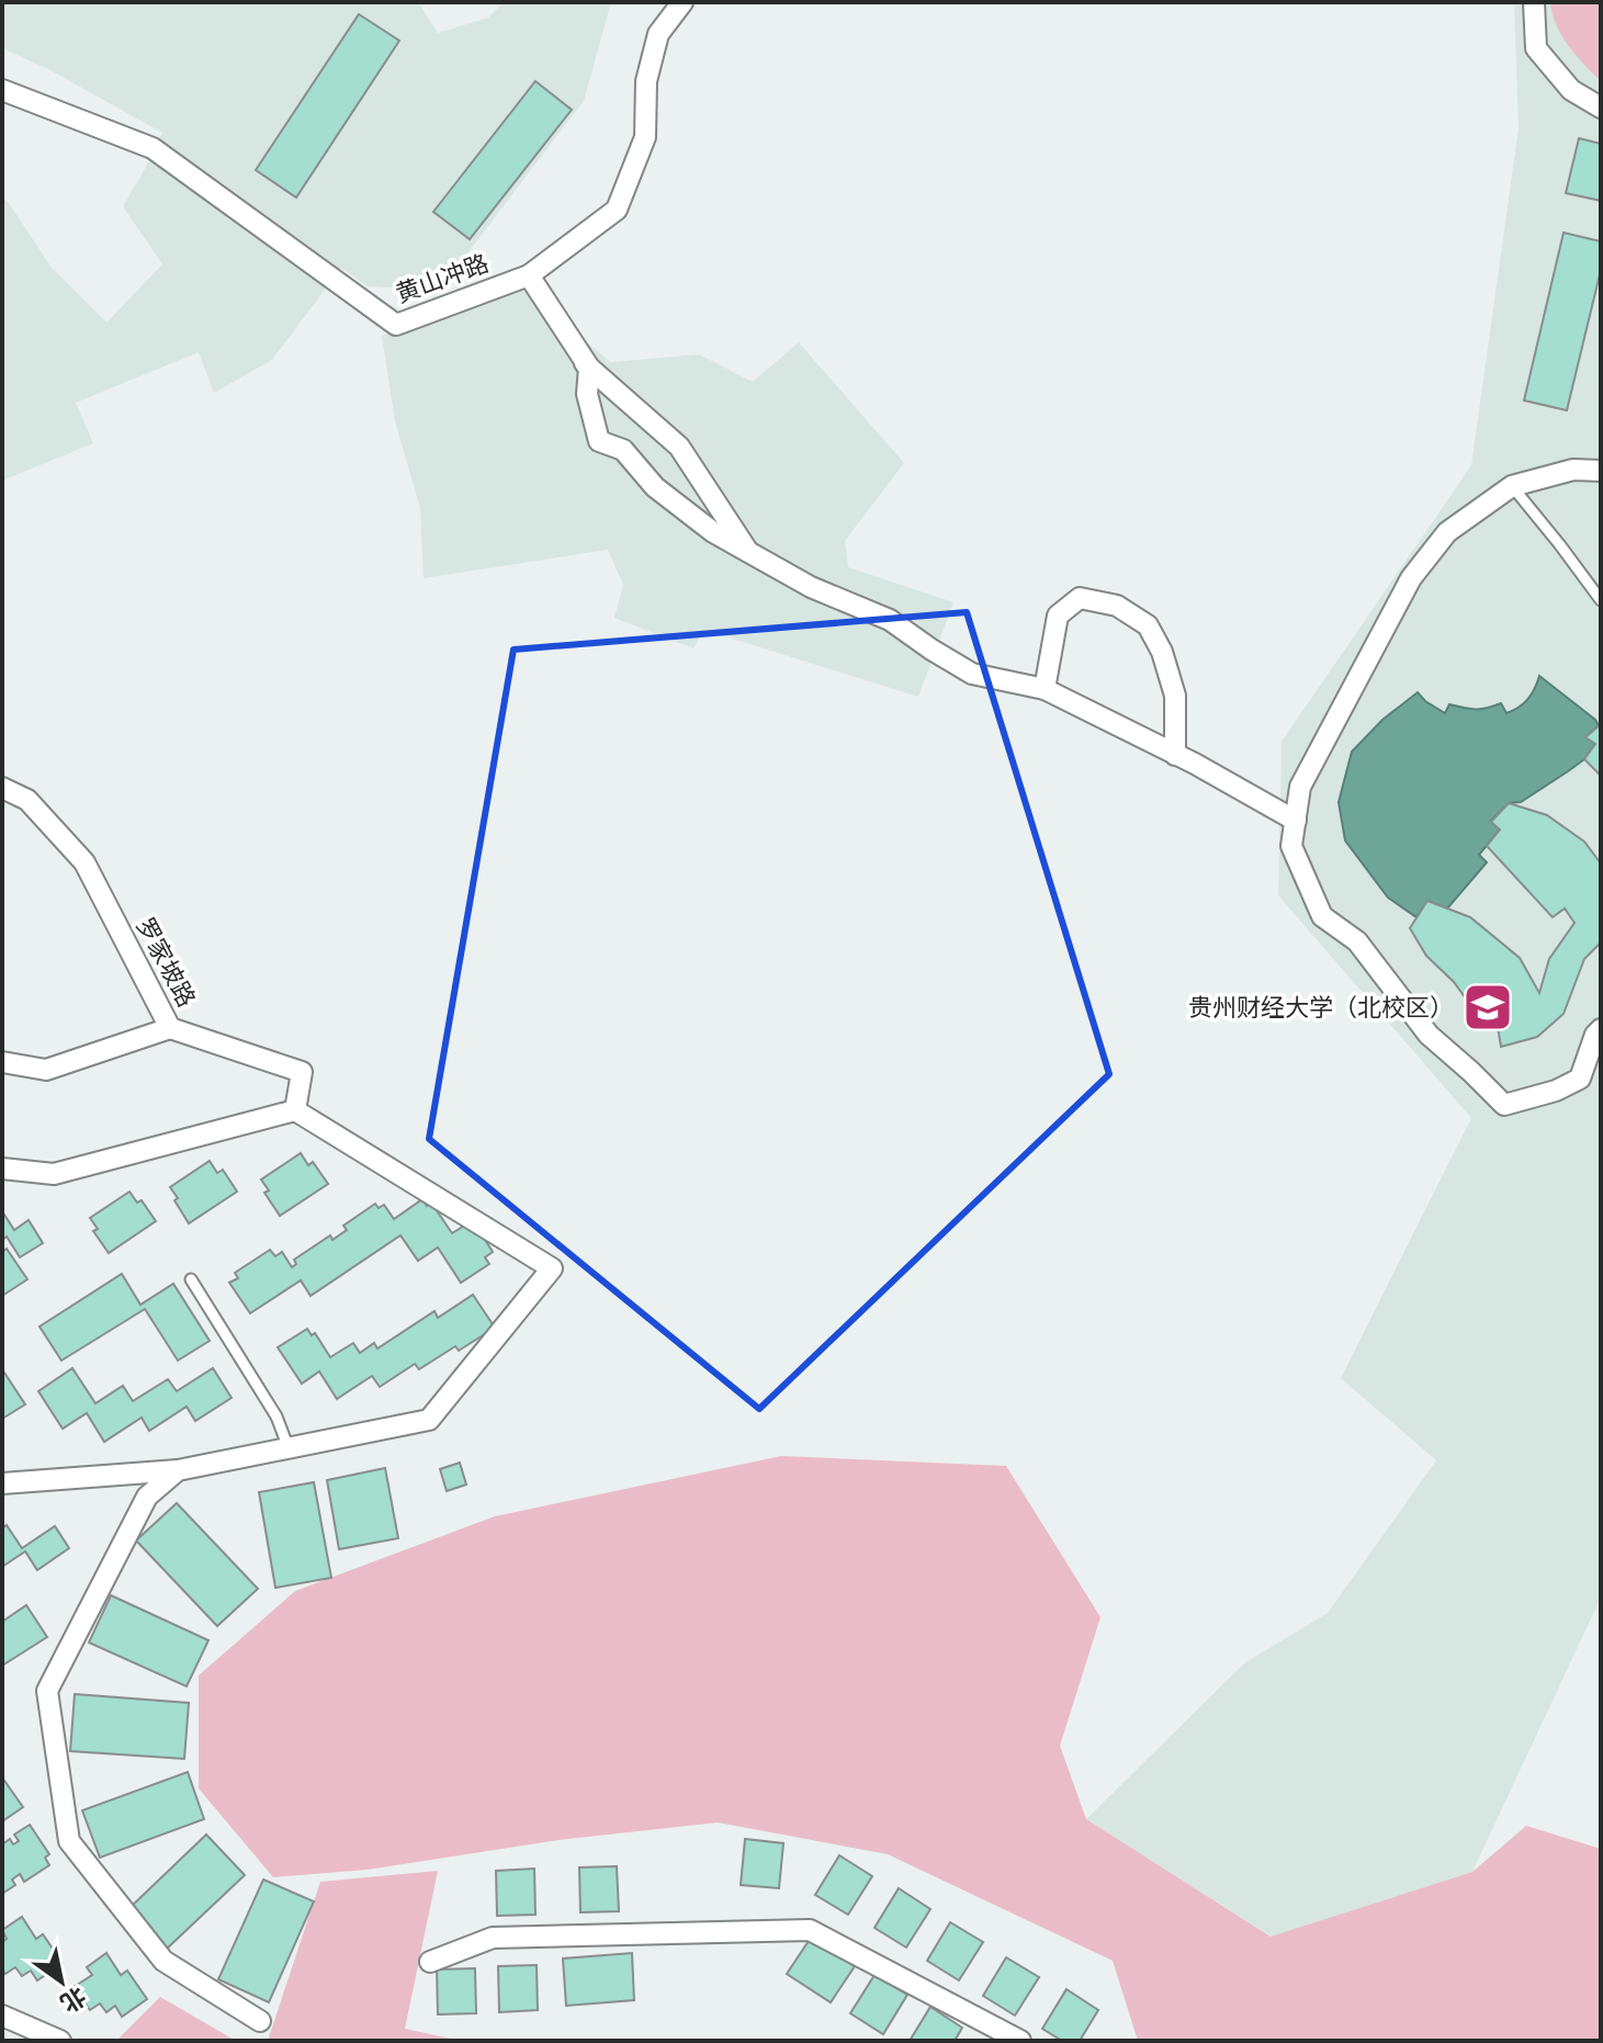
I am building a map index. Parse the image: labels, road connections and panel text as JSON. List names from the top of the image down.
{
  "streets": {
    "street": ["黄山冲路", "罗家坡路"]
  },
  "places": {
    "school or university": ["贵州财经大学（北校区）"]
  },
  "north": "bottom right"
}
